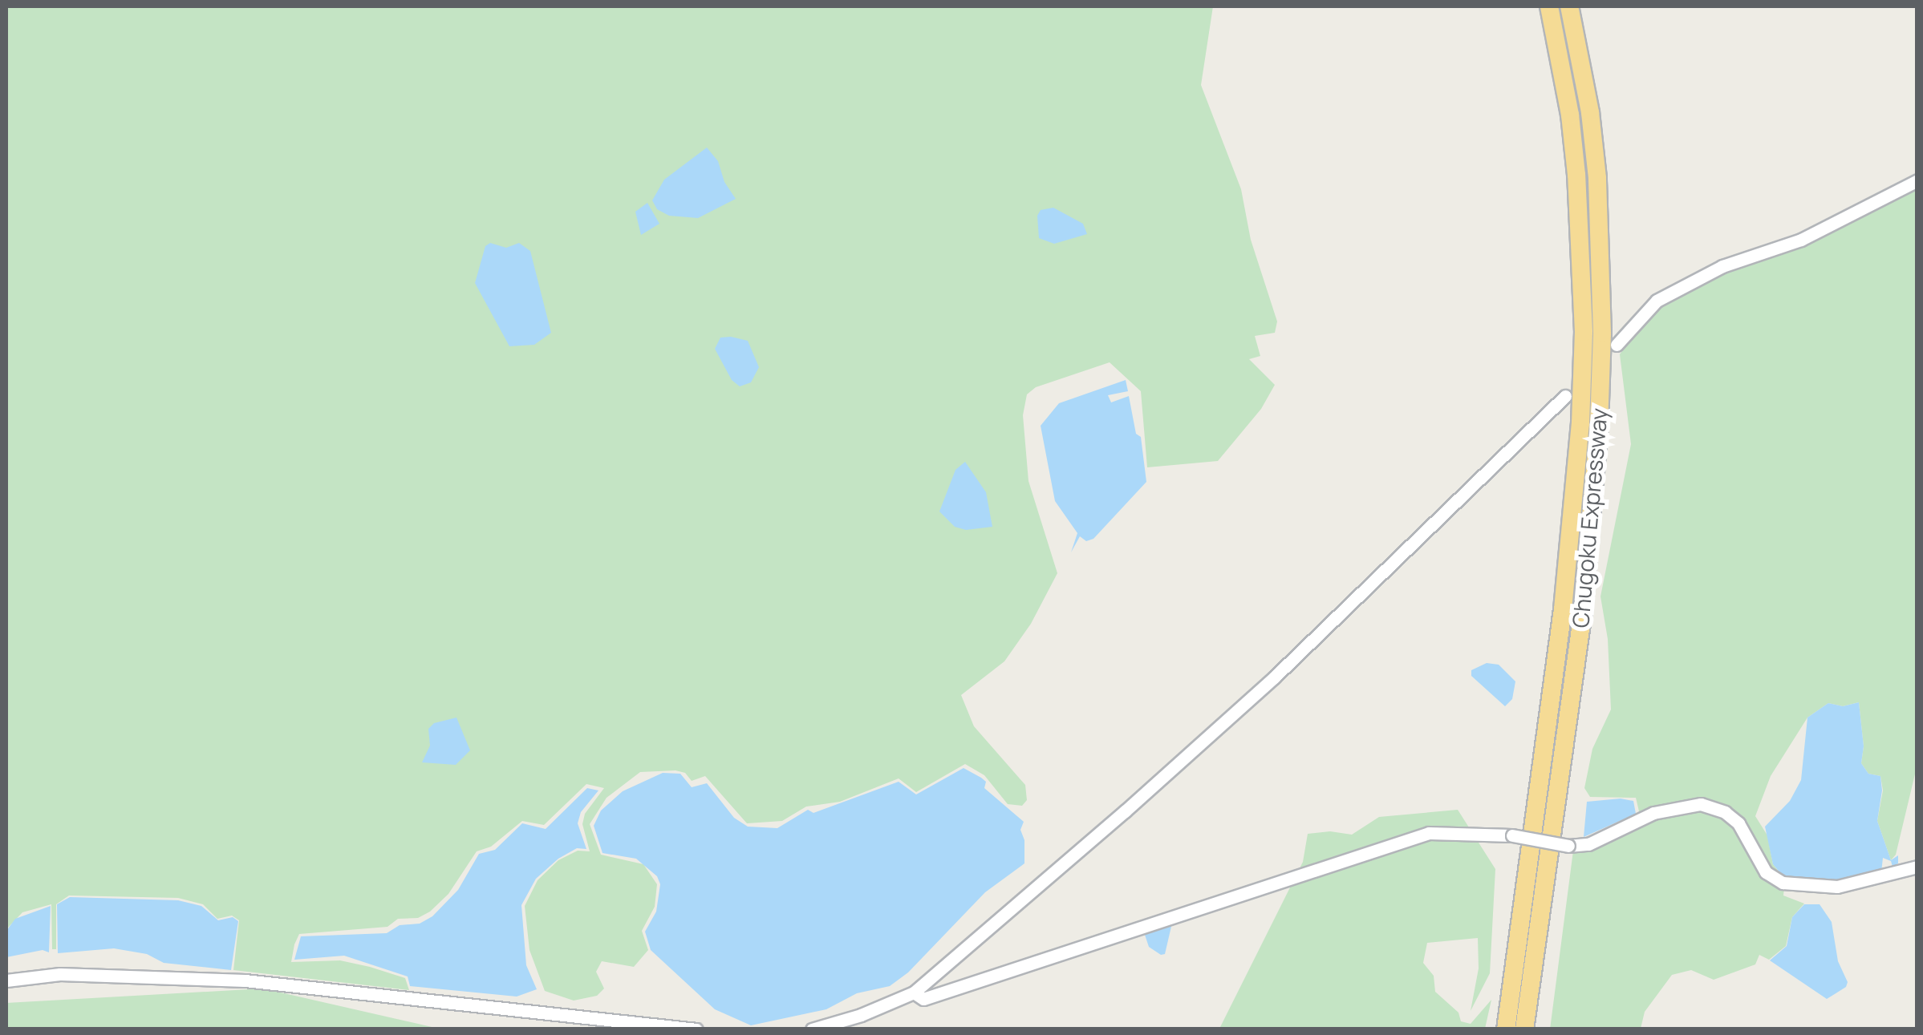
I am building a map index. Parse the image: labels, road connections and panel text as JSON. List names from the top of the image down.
{
  "streets": {
    "highway": ["Chugoku Expressway"]
  }
}
